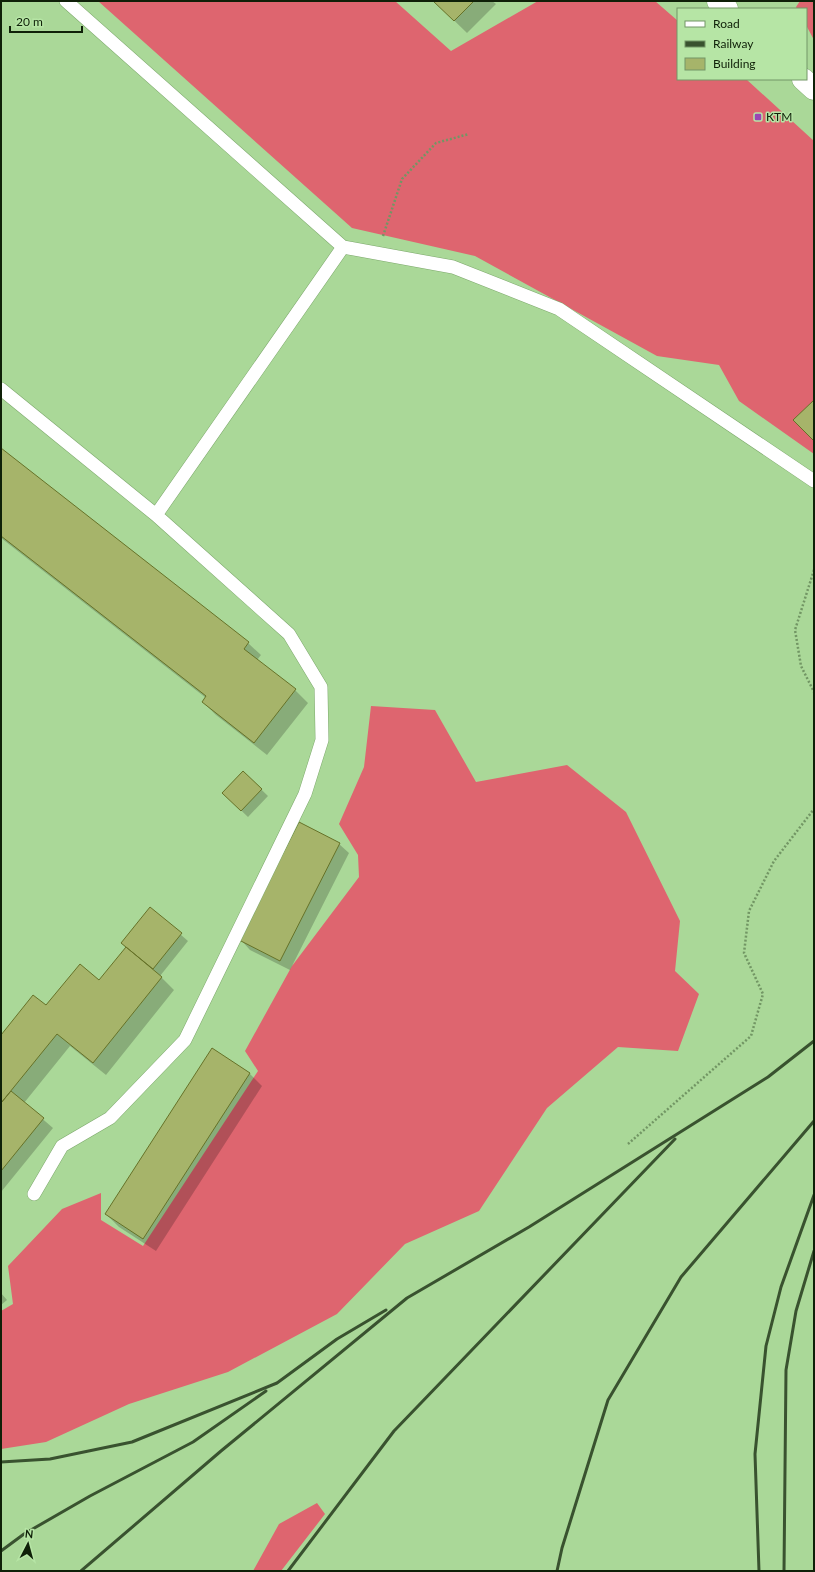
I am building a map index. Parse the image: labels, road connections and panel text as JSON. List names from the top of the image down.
{
  "places": {
    "transit": ["КТМ"]
  },
  "legend": ["Road", "Railway", "Building"],
  "scale_bar": "20 m",
  "north": "top"
}
